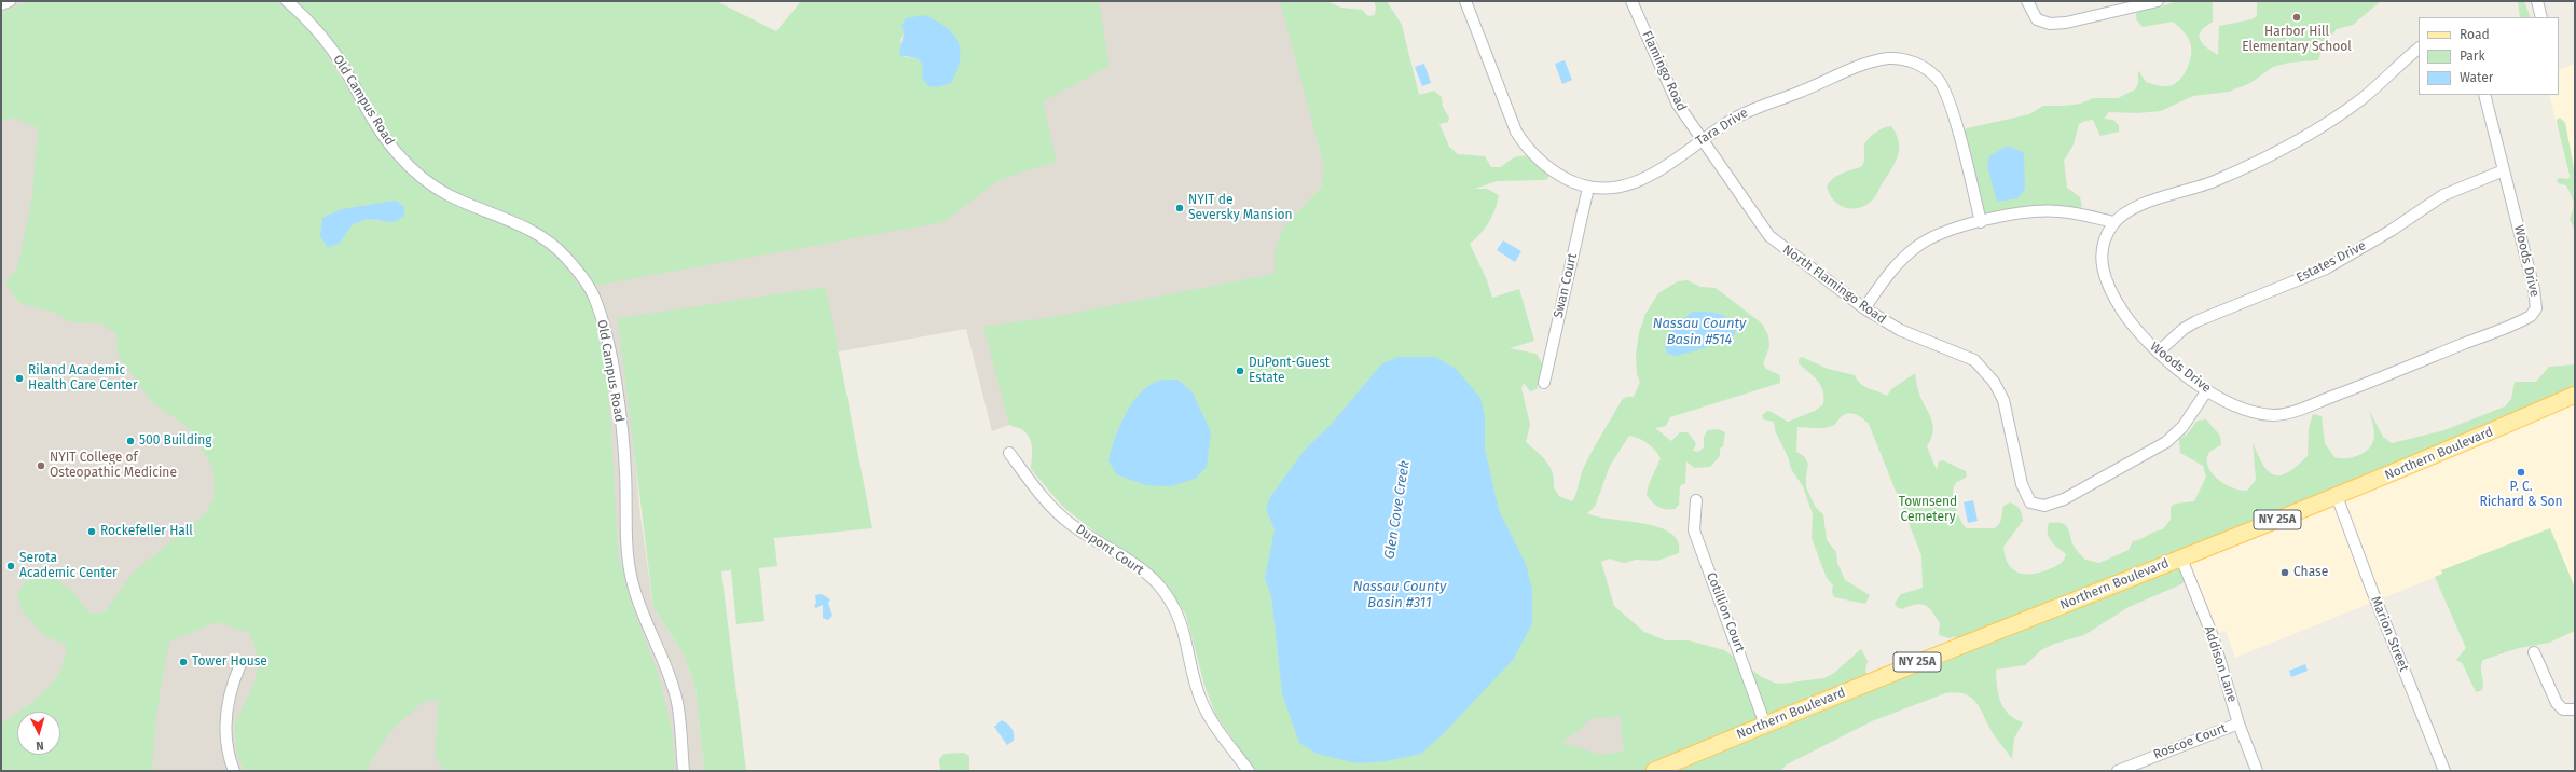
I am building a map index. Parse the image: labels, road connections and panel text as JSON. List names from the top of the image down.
{
  "streets": {
    "main road": ["Northern Boulevard", "NY 25A"],
    "street": [
      "Flamingo Road",
      "Old Campus Road",
      "Tara Drive",
      "Woods Drive",
      "Estates Drive",
      "North Flamingo Road",
      "Swan Court",
      "Dupont Court",
      "Cotillion Court",
      "Marion Street",
      "Addison Lane",
      "Roscoe Court"
    ]
  },
  "crossings": [
    ["Flamingo Road", "Tara Drive"],
    ["Flamingo Road", "North Flamingo Road"],
    ["Tara Drive", "North Flamingo Road"],
    ["Tara Drive", "Swan Court"],
    ["Woods Drive", "Estates Drive"],
    ["Woods Drive", "North Flamingo Road"],
    ["Northern Boulevard", "Cotillion Court"],
    ["Northern Boulevard", "Marion Street"],
    ["Northern Boulevard", "Addison Lane"],
    ["Addison Lane", "Roscoe Court"]
  ],
  "water": ["Nassau County Basin #514", "Glen Cove Creek", "Nassau County Basin #311"],
  "parks": ["Townsend Cemetery"],
  "places": [
    "Harbor Hill Elementary School",
    "NYIT de Seversky Mansion",
    "DuPont-Guest Estate",
    "Riland Academic Health Care Center",
    "500 Building",
    "NYIT College of Osteopathic Medicine",
    "P. C. Richard & Son",
    "Rockefeller Hall",
    "Serota Academic Center",
    "Chase",
    "Tower House"
  ],
  "legend": ["Road", "Park", "Water"],
  "north": "bottom"
}
